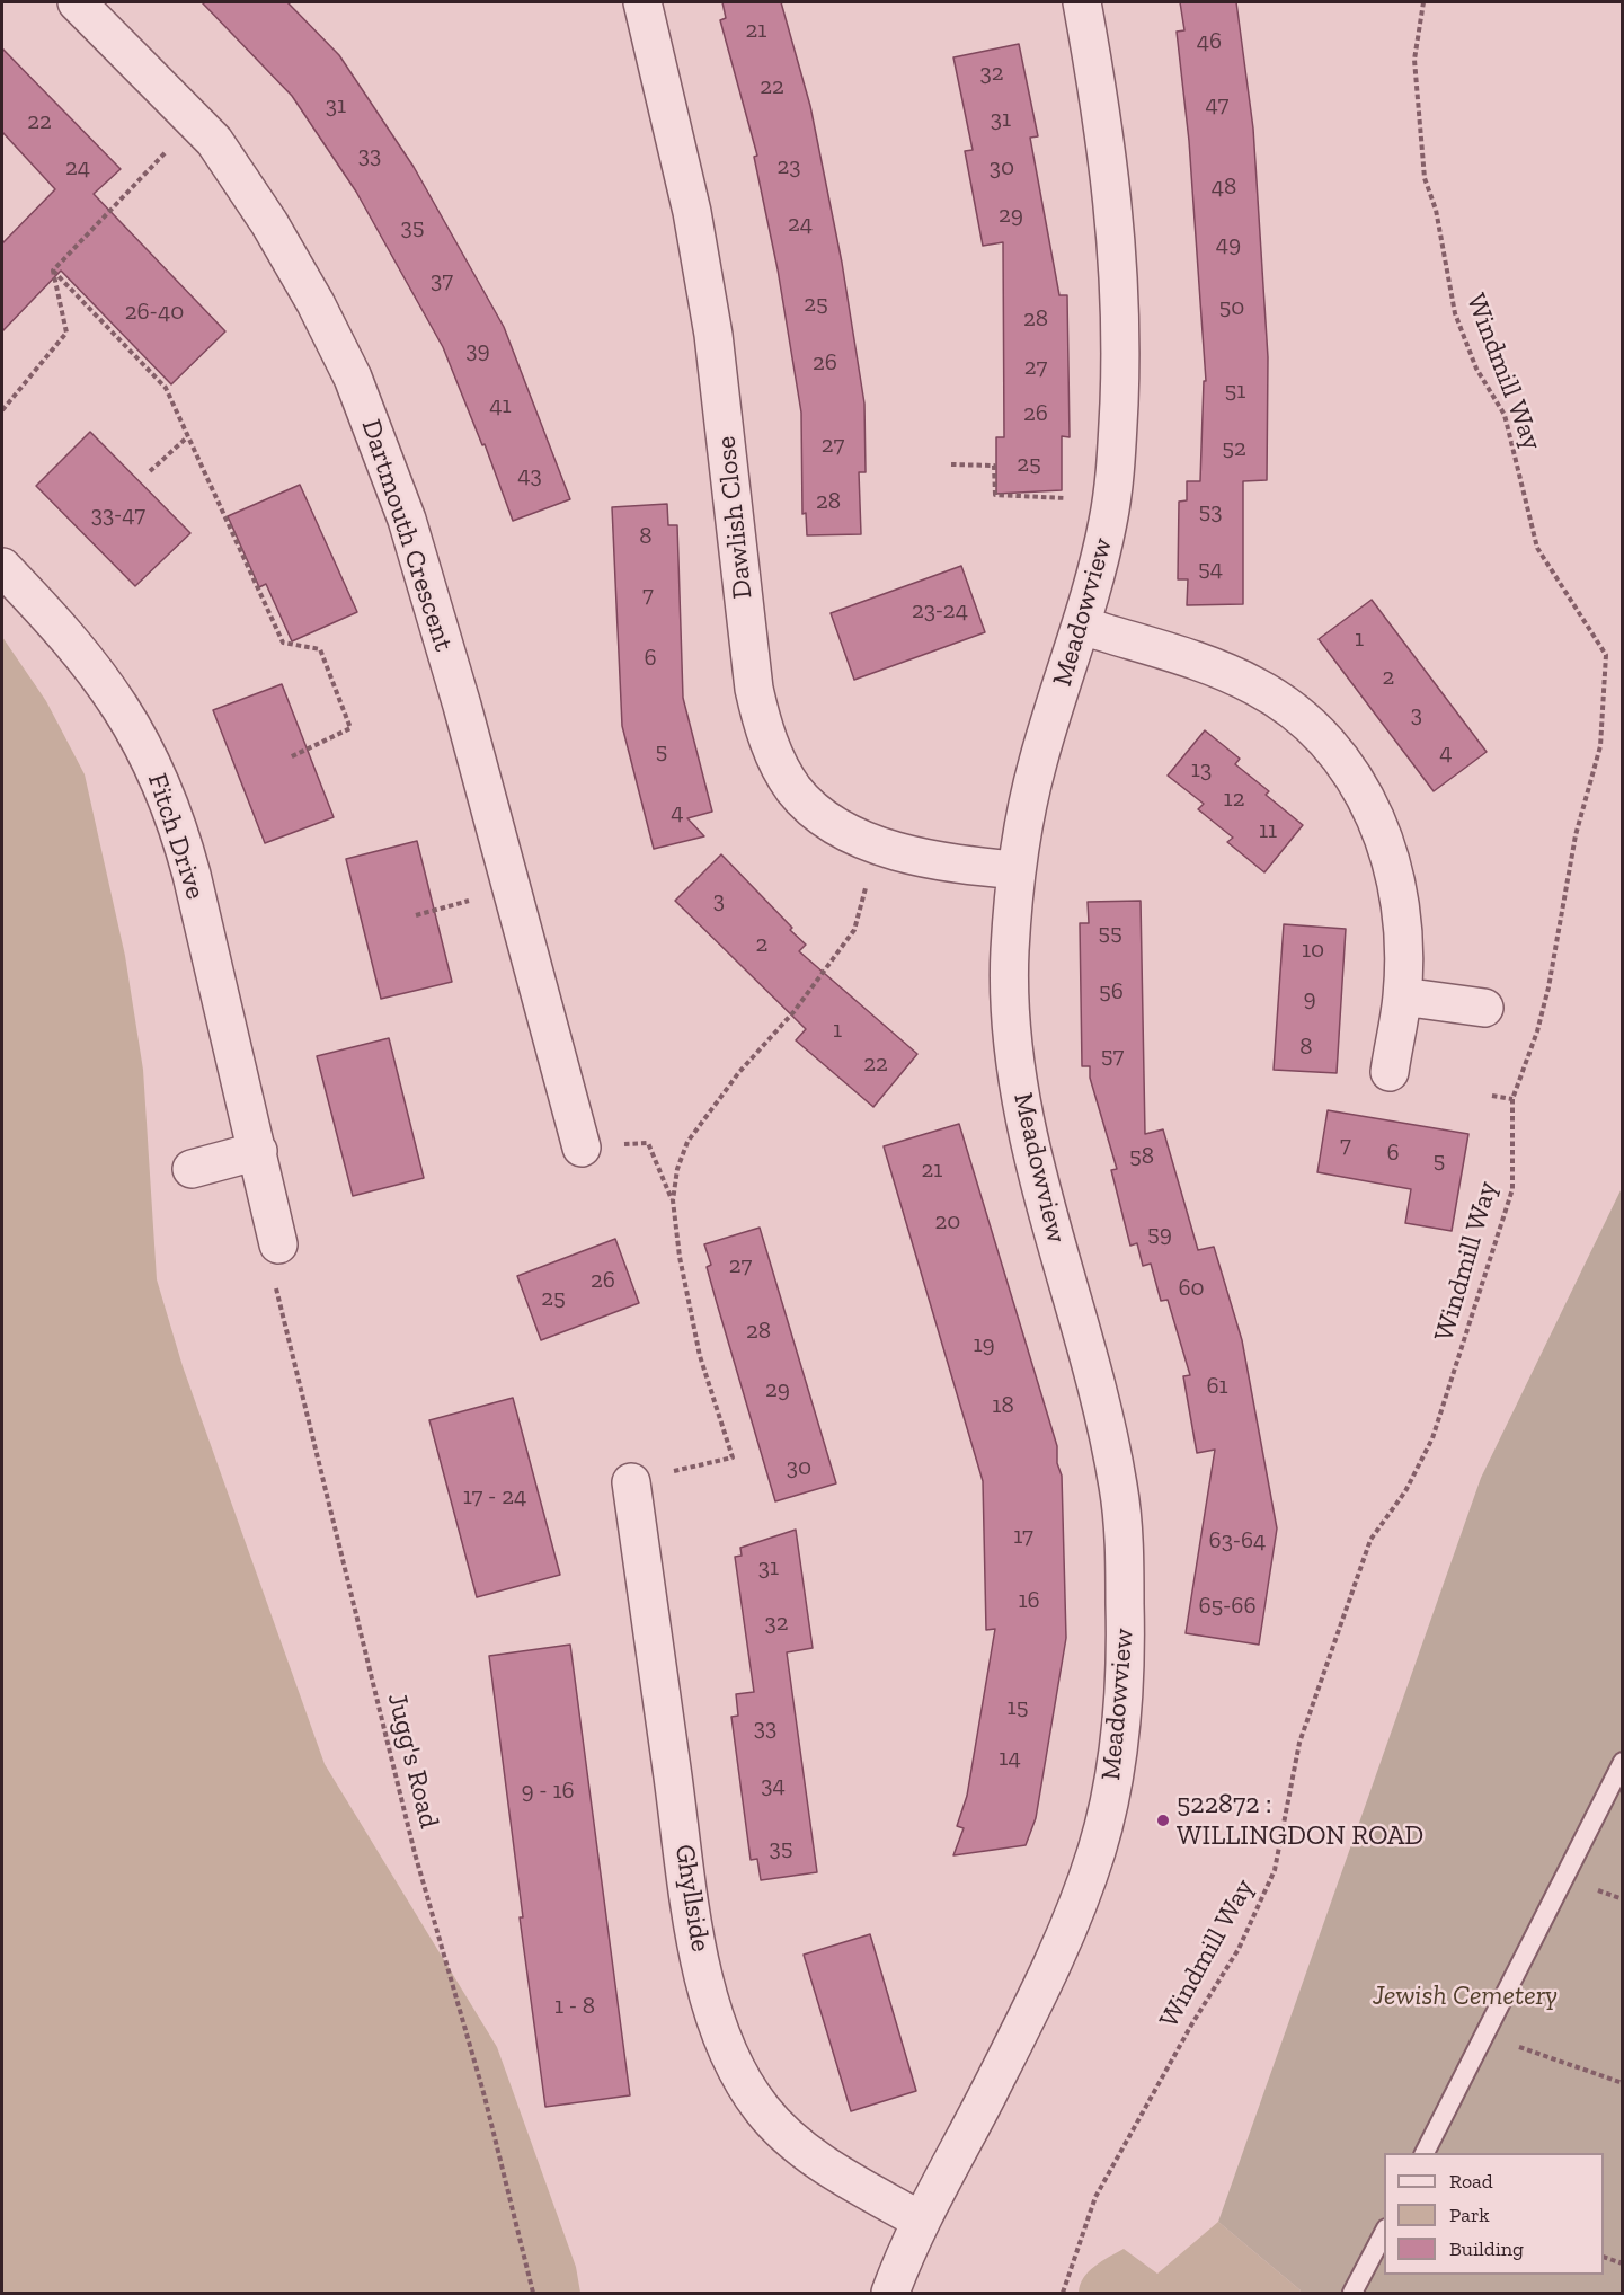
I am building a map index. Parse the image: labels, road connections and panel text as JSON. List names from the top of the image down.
{
  "streets": {
    "street": [
      "Dawlish Close",
      "Dartmouth Crescent",
      "Meadowview",
      "Fitch Drive",
      "Ghyllside"
    ],
    "path": ["Windmill Way", "Jugg's Road"]
  },
  "crossings": [
    ["Dawlish Close", "Meadowview"],
    ["Meadowview", "Ghyllside"],
    ["Fitch Drive", "Jugg's Road"]
  ],
  "parks": ["Jewish Cemetery"],
  "places": ["522872 : WILLINGDON ROAD"],
  "house_numbers": [
    "21",
    "46",
    "32",
    "22",
    "47",
    "31",
    "31",
    "22",
    "33",
    "23",
    "24",
    "30",
    "48",
    "29",
    "24",
    "35",
    "49",
    "37",
    "25",
    "50",
    "26-40",
    "28",
    "39",
    "26",
    "27",
    "51",
    "41",
    "26",
    "27",
    "52",
    "25",
    "43",
    "28",
    "53",
    "33-47",
    "8",
    "54",
    "7",
    "23-24",
    "1",
    "6",
    "2",
    "3",
    "5",
    "4",
    "13",
    "12",
    "4",
    "11",
    "3",
    "55",
    "2",
    "10",
    "56",
    "9",
    "1",
    "8",
    "57",
    "22",
    "7",
    "6",
    "58",
    "5",
    "21",
    "20",
    "59",
    "27",
    "26",
    "60",
    "25",
    "28",
    "19",
    "61",
    "29",
    "18",
    "30",
    "17 - 24",
    "17",
    "63-64",
    "31",
    "16",
    "65-66",
    "32",
    "15",
    "33",
    "14",
    "34",
    "9 - 16",
    "35",
    "1 - 8"
  ],
  "legend": ["Road", "Park", "Building"]
}
